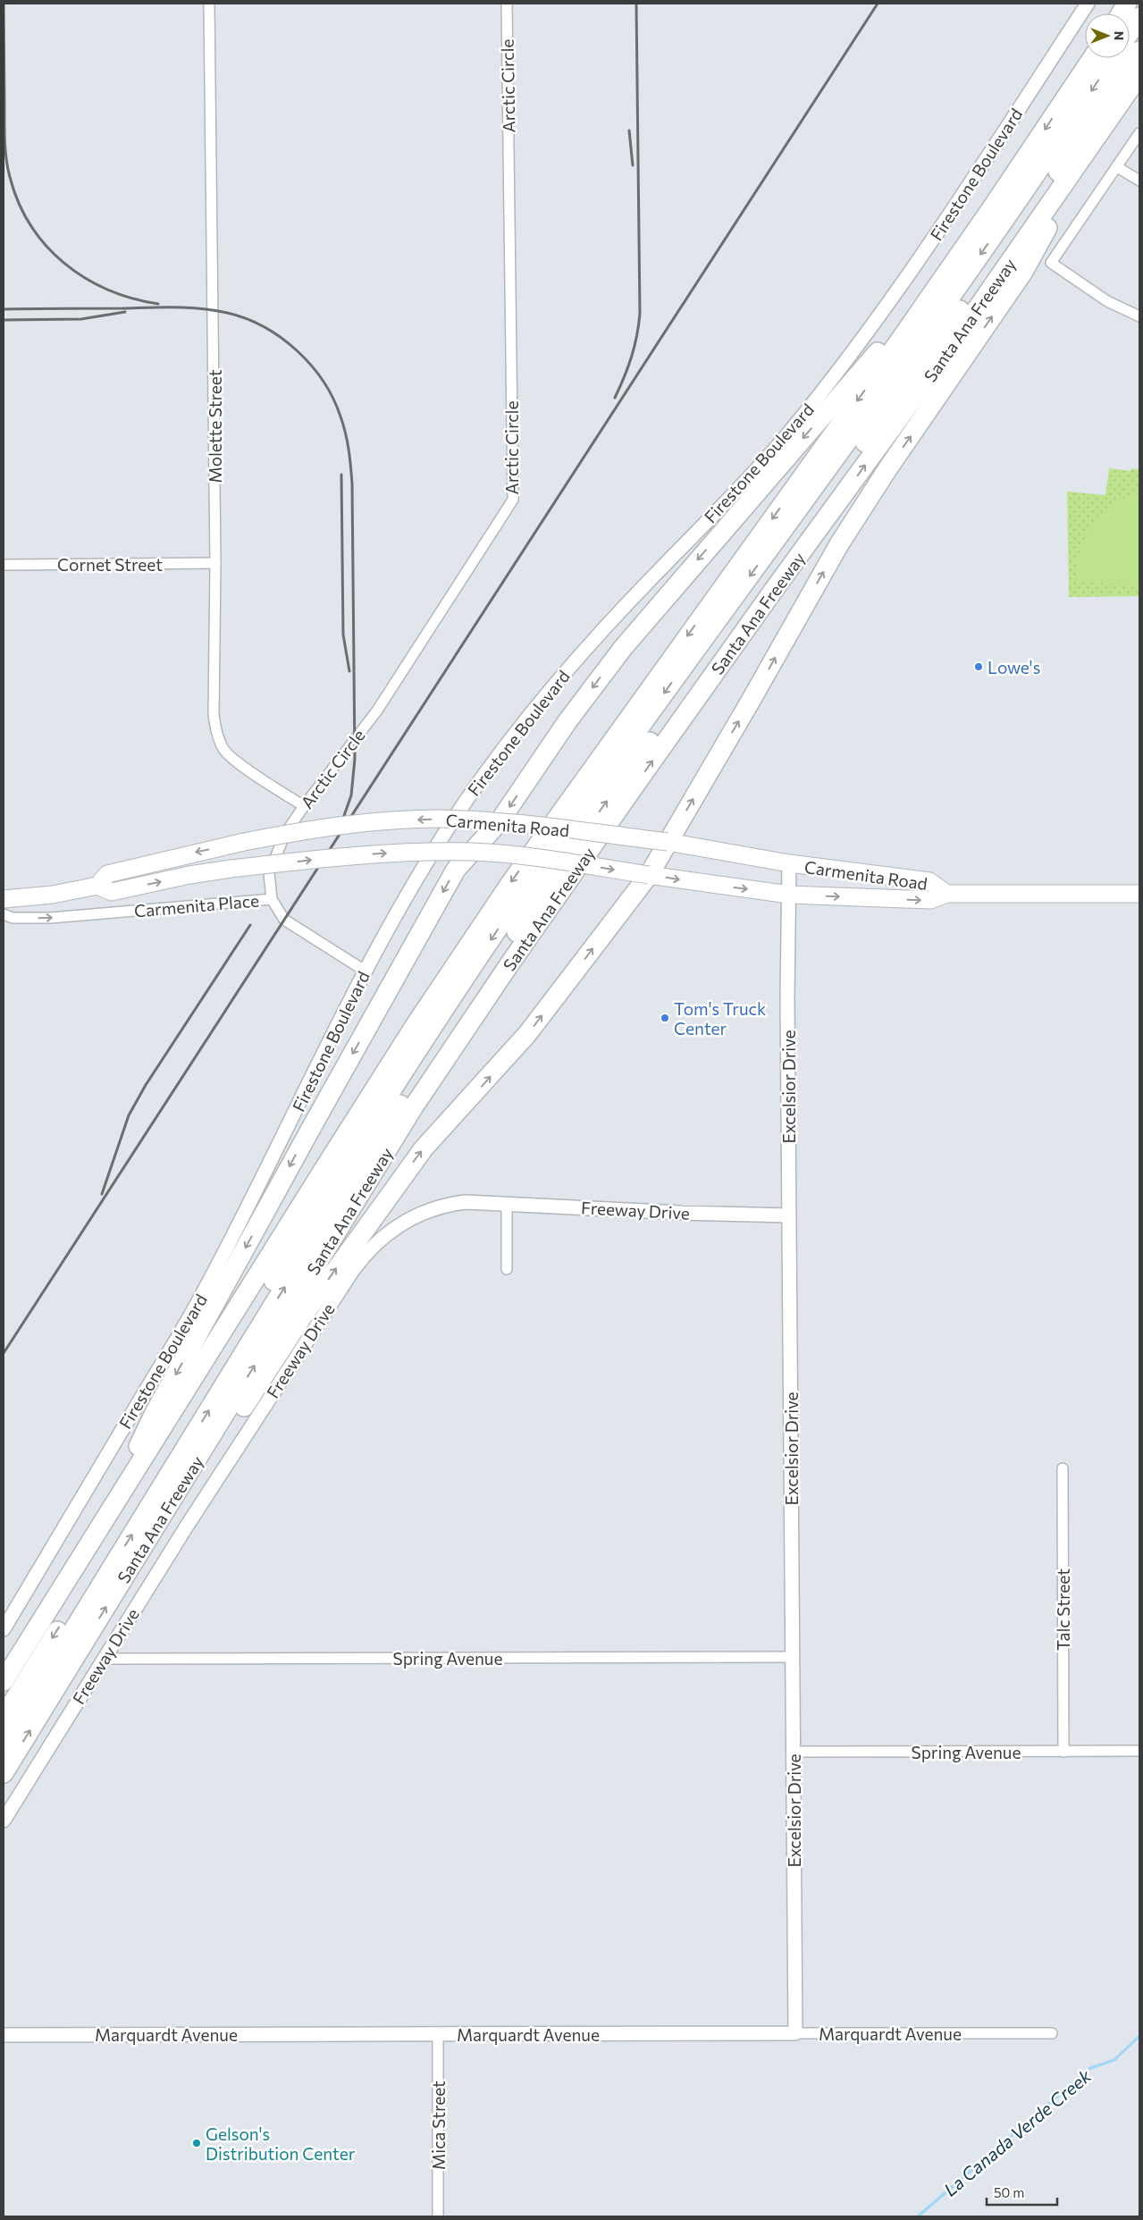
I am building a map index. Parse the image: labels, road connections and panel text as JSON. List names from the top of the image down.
{
  "streets": {
    "highway": ["Santa Ana Freeway"],
    "main road": ["Carmenita Road"],
    "street": [
      "Arctic Circle",
      "Firestone Boulevard",
      "Molette Street",
      "Cornet Street",
      "Carmenita Place",
      "Excelsior Drive",
      "Freeway Drive",
      "Talc Street",
      "Spring Avenue",
      "Marquardt Avenue",
      "Mica Street"
    ]
  },
  "crossings": [
    ["Arctic Circle", "Molette Street"],
    ["Arctic Circle", "Carmenita Place"],
    ["Firestone Boulevard", "Carmenita Place"],
    ["Molette Street", "Cornet Street"],
    ["Carmenita Road", "Excelsior Drive"],
    ["Excelsior Drive", "Freeway Drive"],
    ["Excelsior Drive", "Spring Avenue"],
    ["Excelsior Drive", "Marquardt Avenue"],
    ["Freeway Drive", "Spring Avenue"],
    ["Talc Street", "Spring Avenue"],
    ["Marquardt Avenue", "Mica Street"]
  ],
  "one_way": ["Carmenita Place"],
  "water": ["La Canada Verde Creek"],
  "places": ["Lowe's", "Tom's Truck Center", "Gelson's Distribution Center"],
  "scale_bar": "50 m",
  "north": "right"
}
